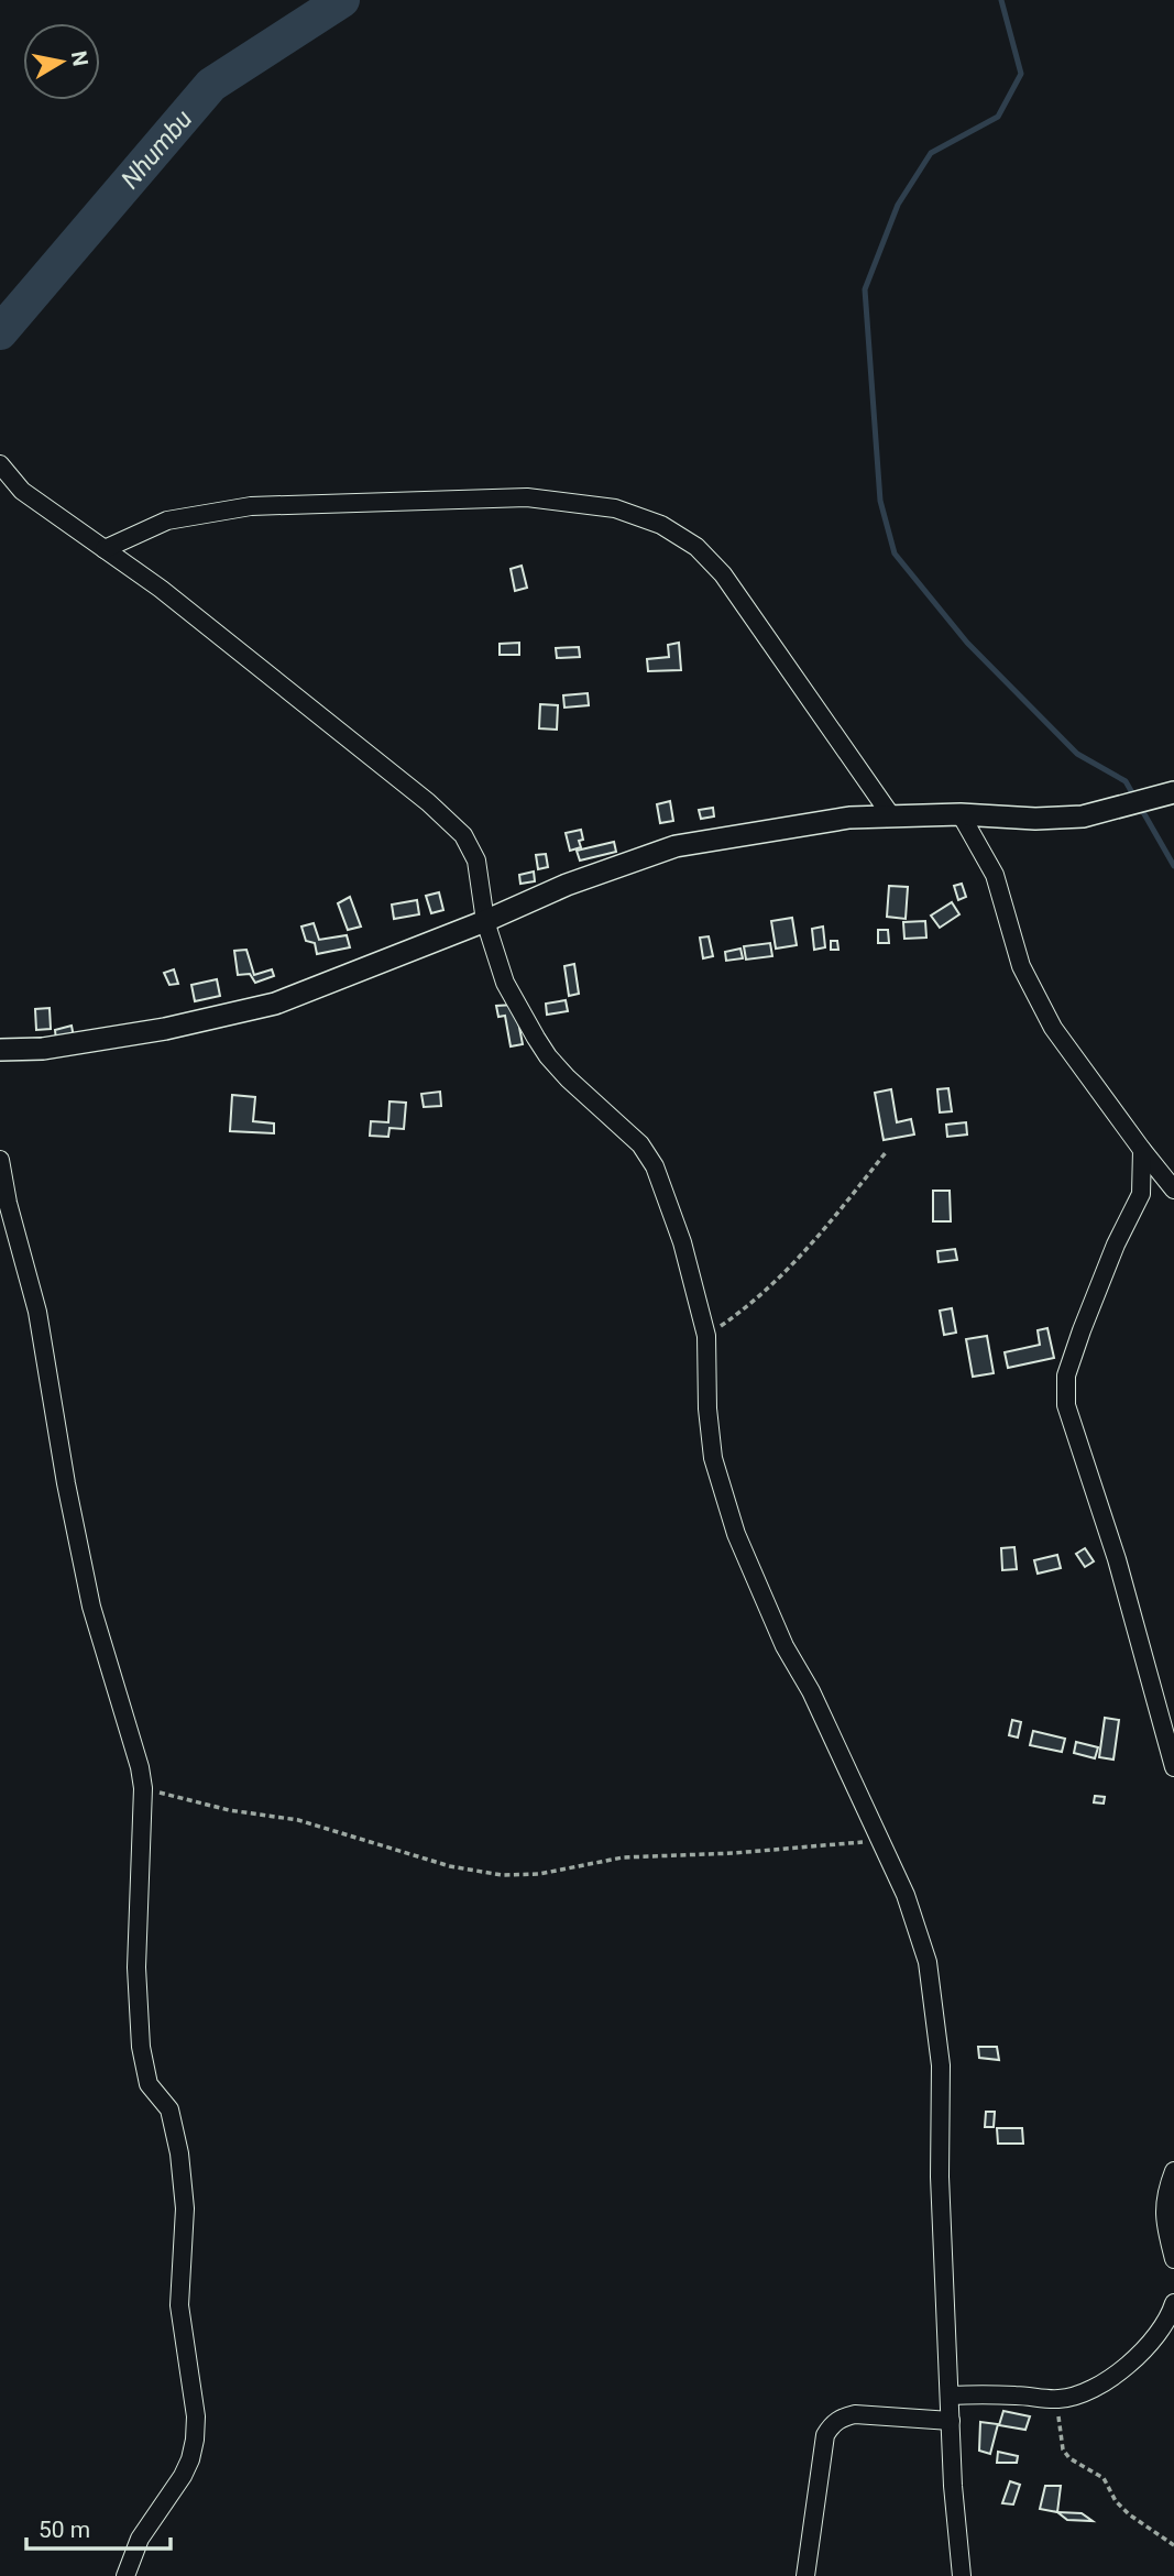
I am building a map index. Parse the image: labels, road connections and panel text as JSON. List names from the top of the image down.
{
  "water": ["Nhumbu"],
  "scale_bar": "50 m",
  "north": "right"
}
